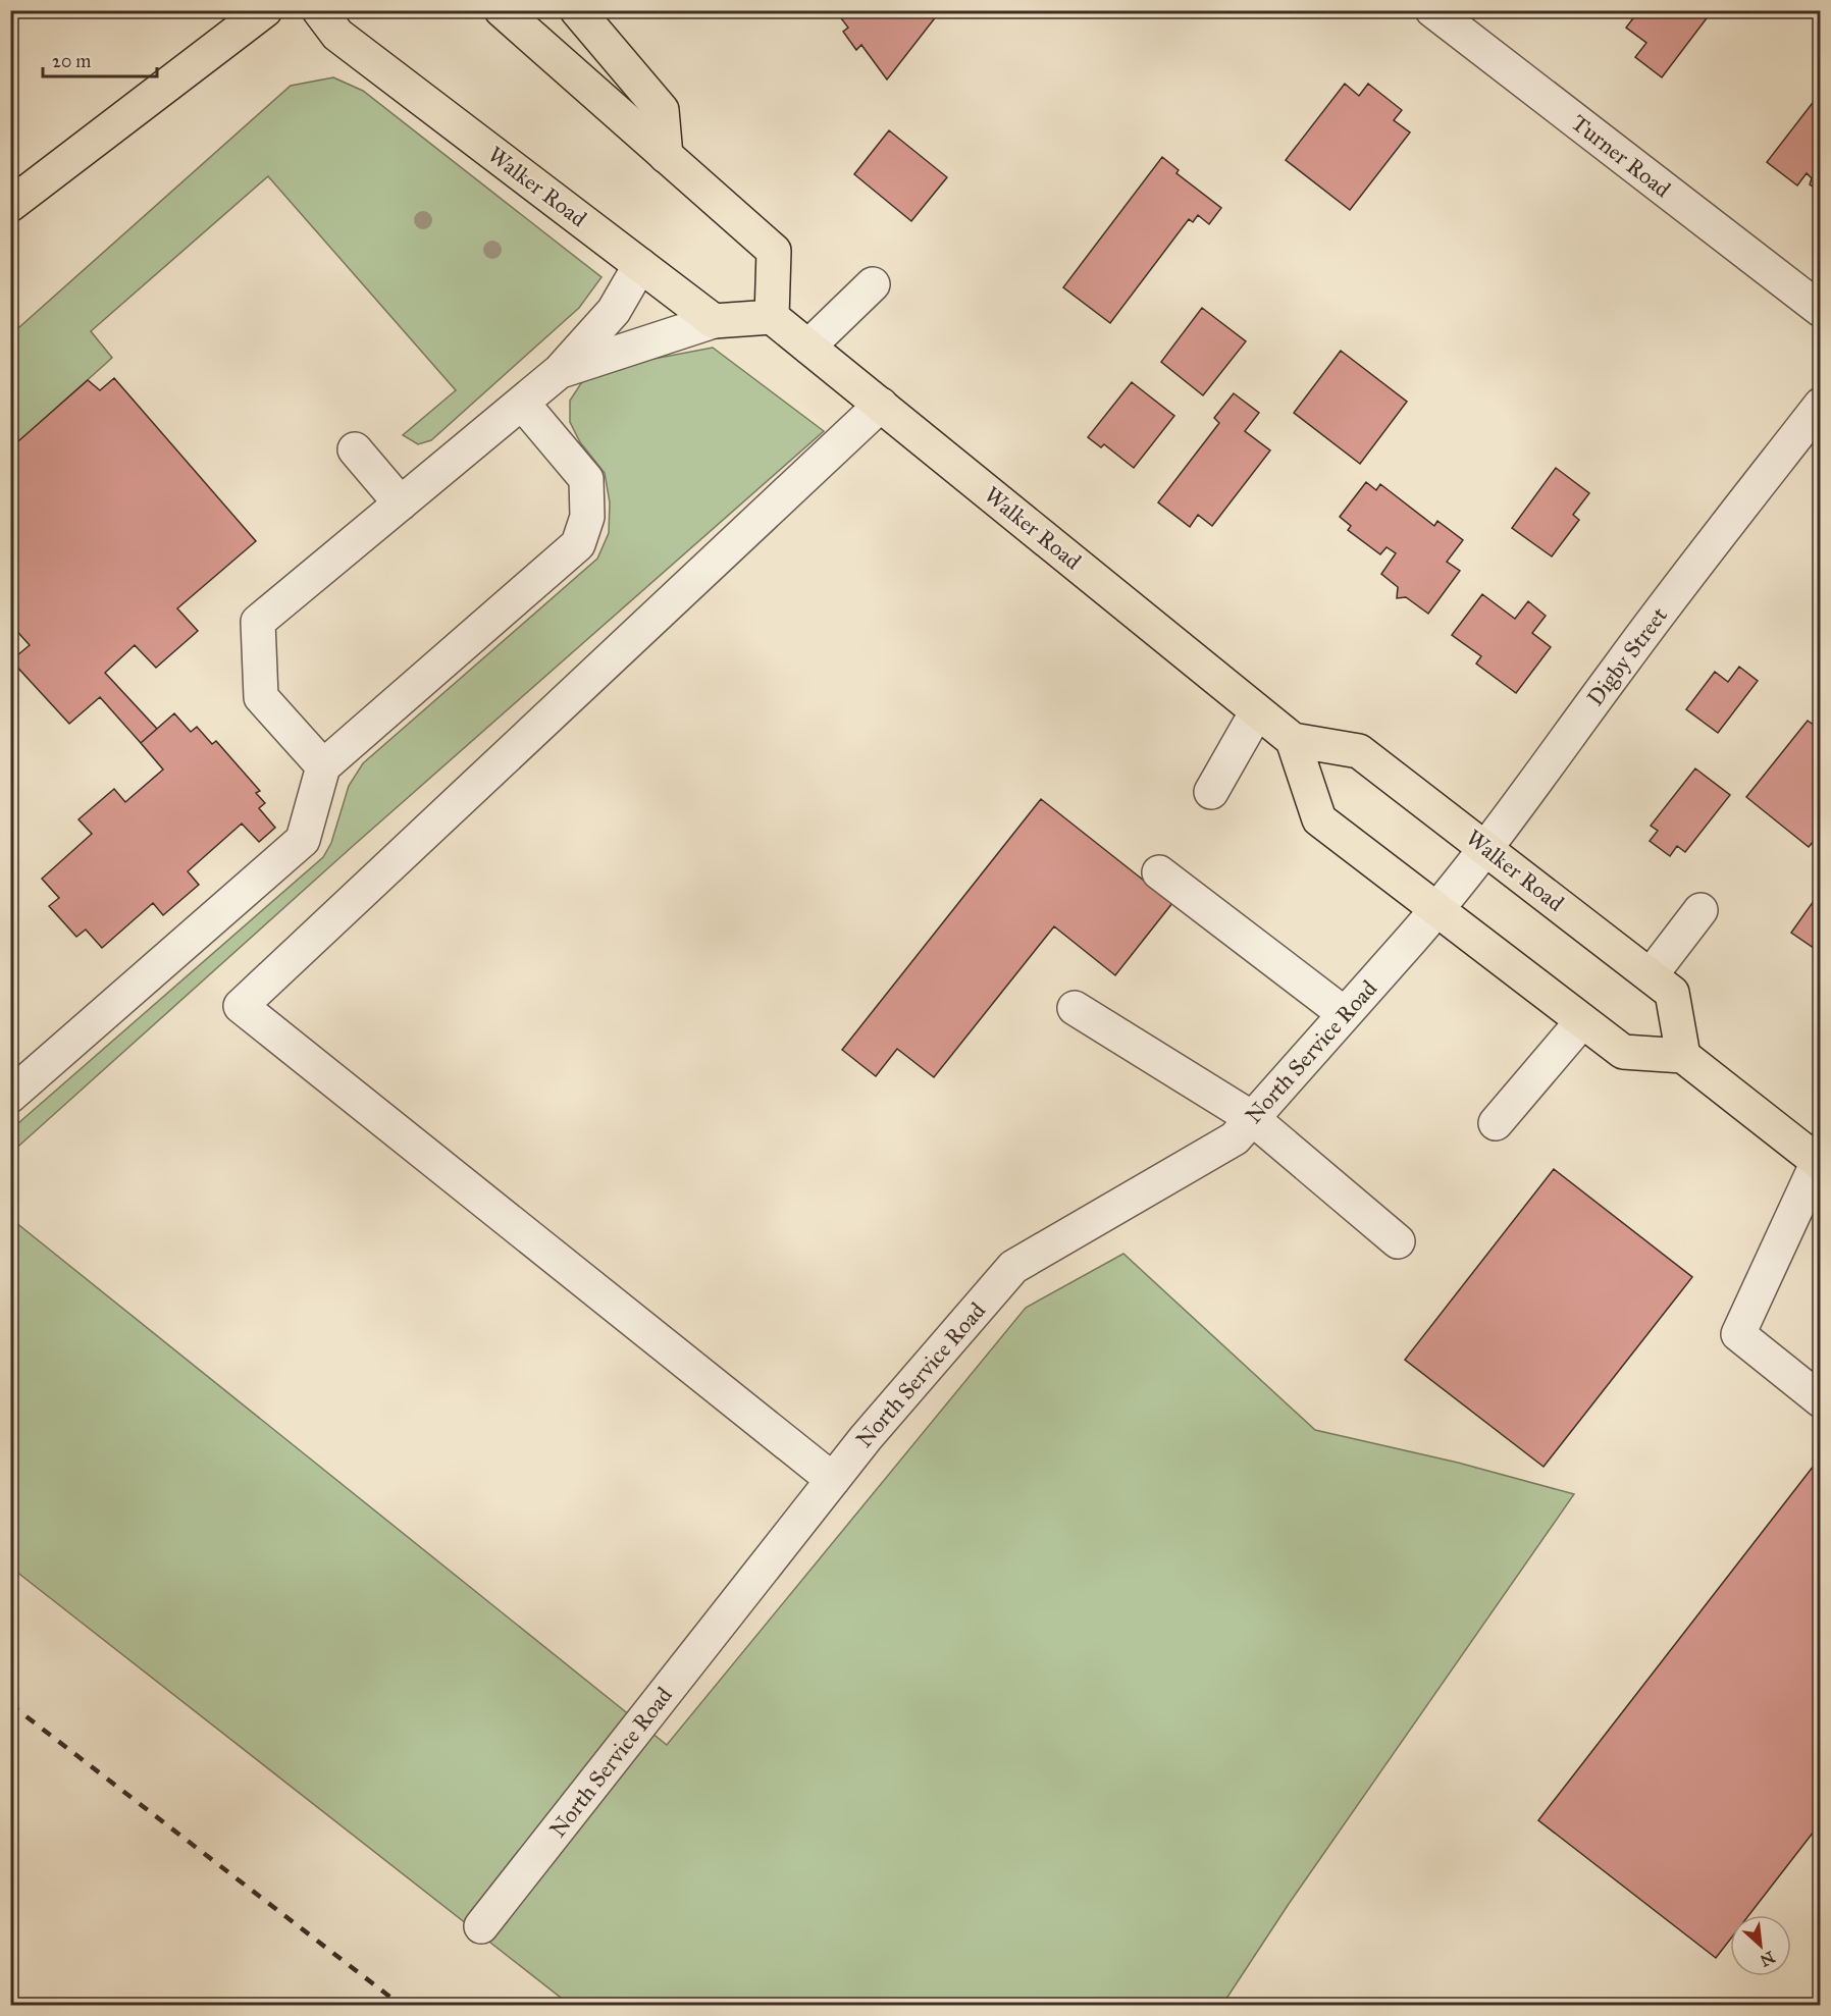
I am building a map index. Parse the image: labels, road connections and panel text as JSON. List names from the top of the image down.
{
  "streets": {
    "main road": ["Walker Road"],
    "street": ["Turner Road", "Digby Street", "North Service Road"]
  },
  "crossings": [
    ["Walker Road", "Digby Street"],
    ["Digby Street", "North Service Road"]
  ],
  "scale_bar": "20 m",
  "north": "bottom right"
}
